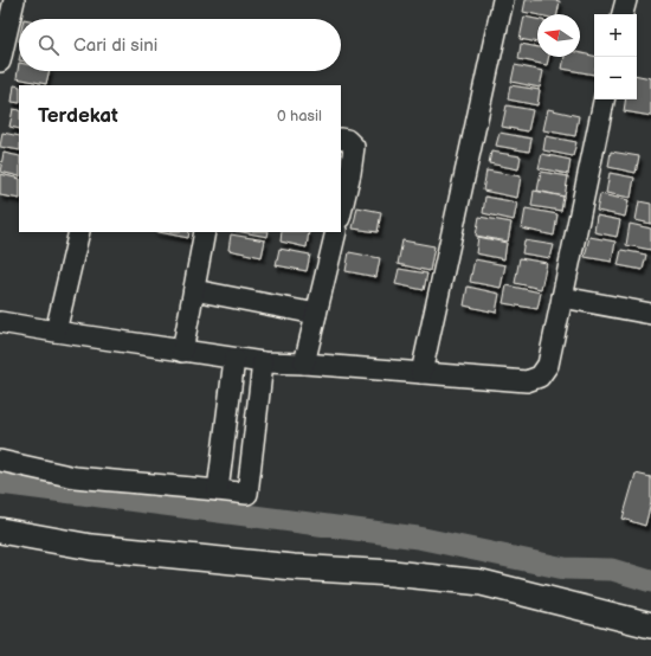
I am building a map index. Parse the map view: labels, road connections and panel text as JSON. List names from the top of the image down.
{
  "north": "left",
  "page": {
    "map_buttons": ["+", "−"],
    "search": "Cari di sini",
    "heading": ["Terdekat", "0 hasil"]
  }
}
